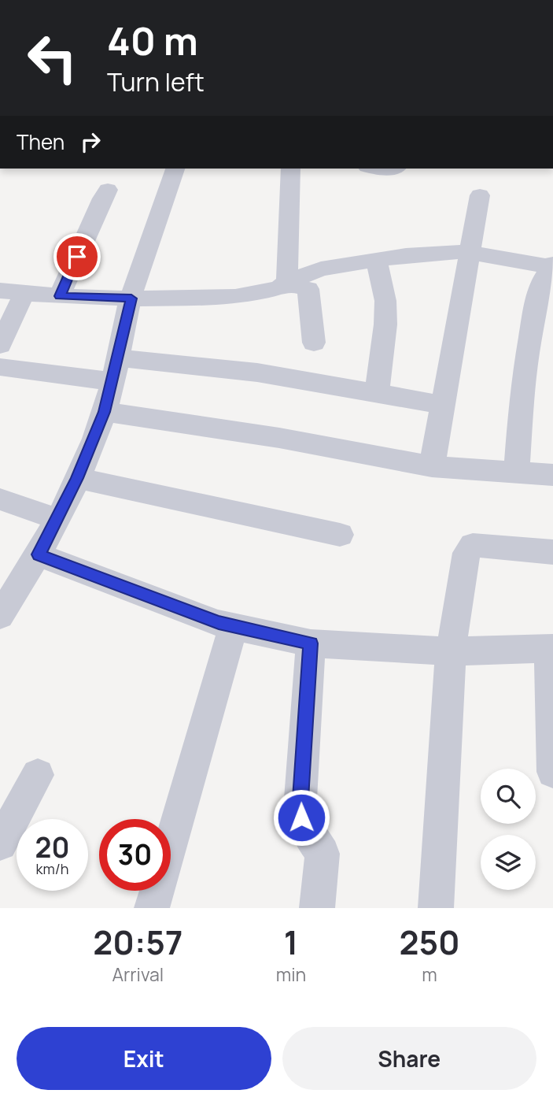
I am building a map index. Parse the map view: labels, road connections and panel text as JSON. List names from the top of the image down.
{
  "page": {
    "turn": ["40 m", "Turn left"],
    "then": "Then",
    "speed": "20 km/h",
    "limit": "30",
    "eta": [
      "20:57",
      "Arrival",
      "1",
      "min",
      "250",
      "m"
    ],
    "buttons": ["Exit", "Share"]
  }
}
